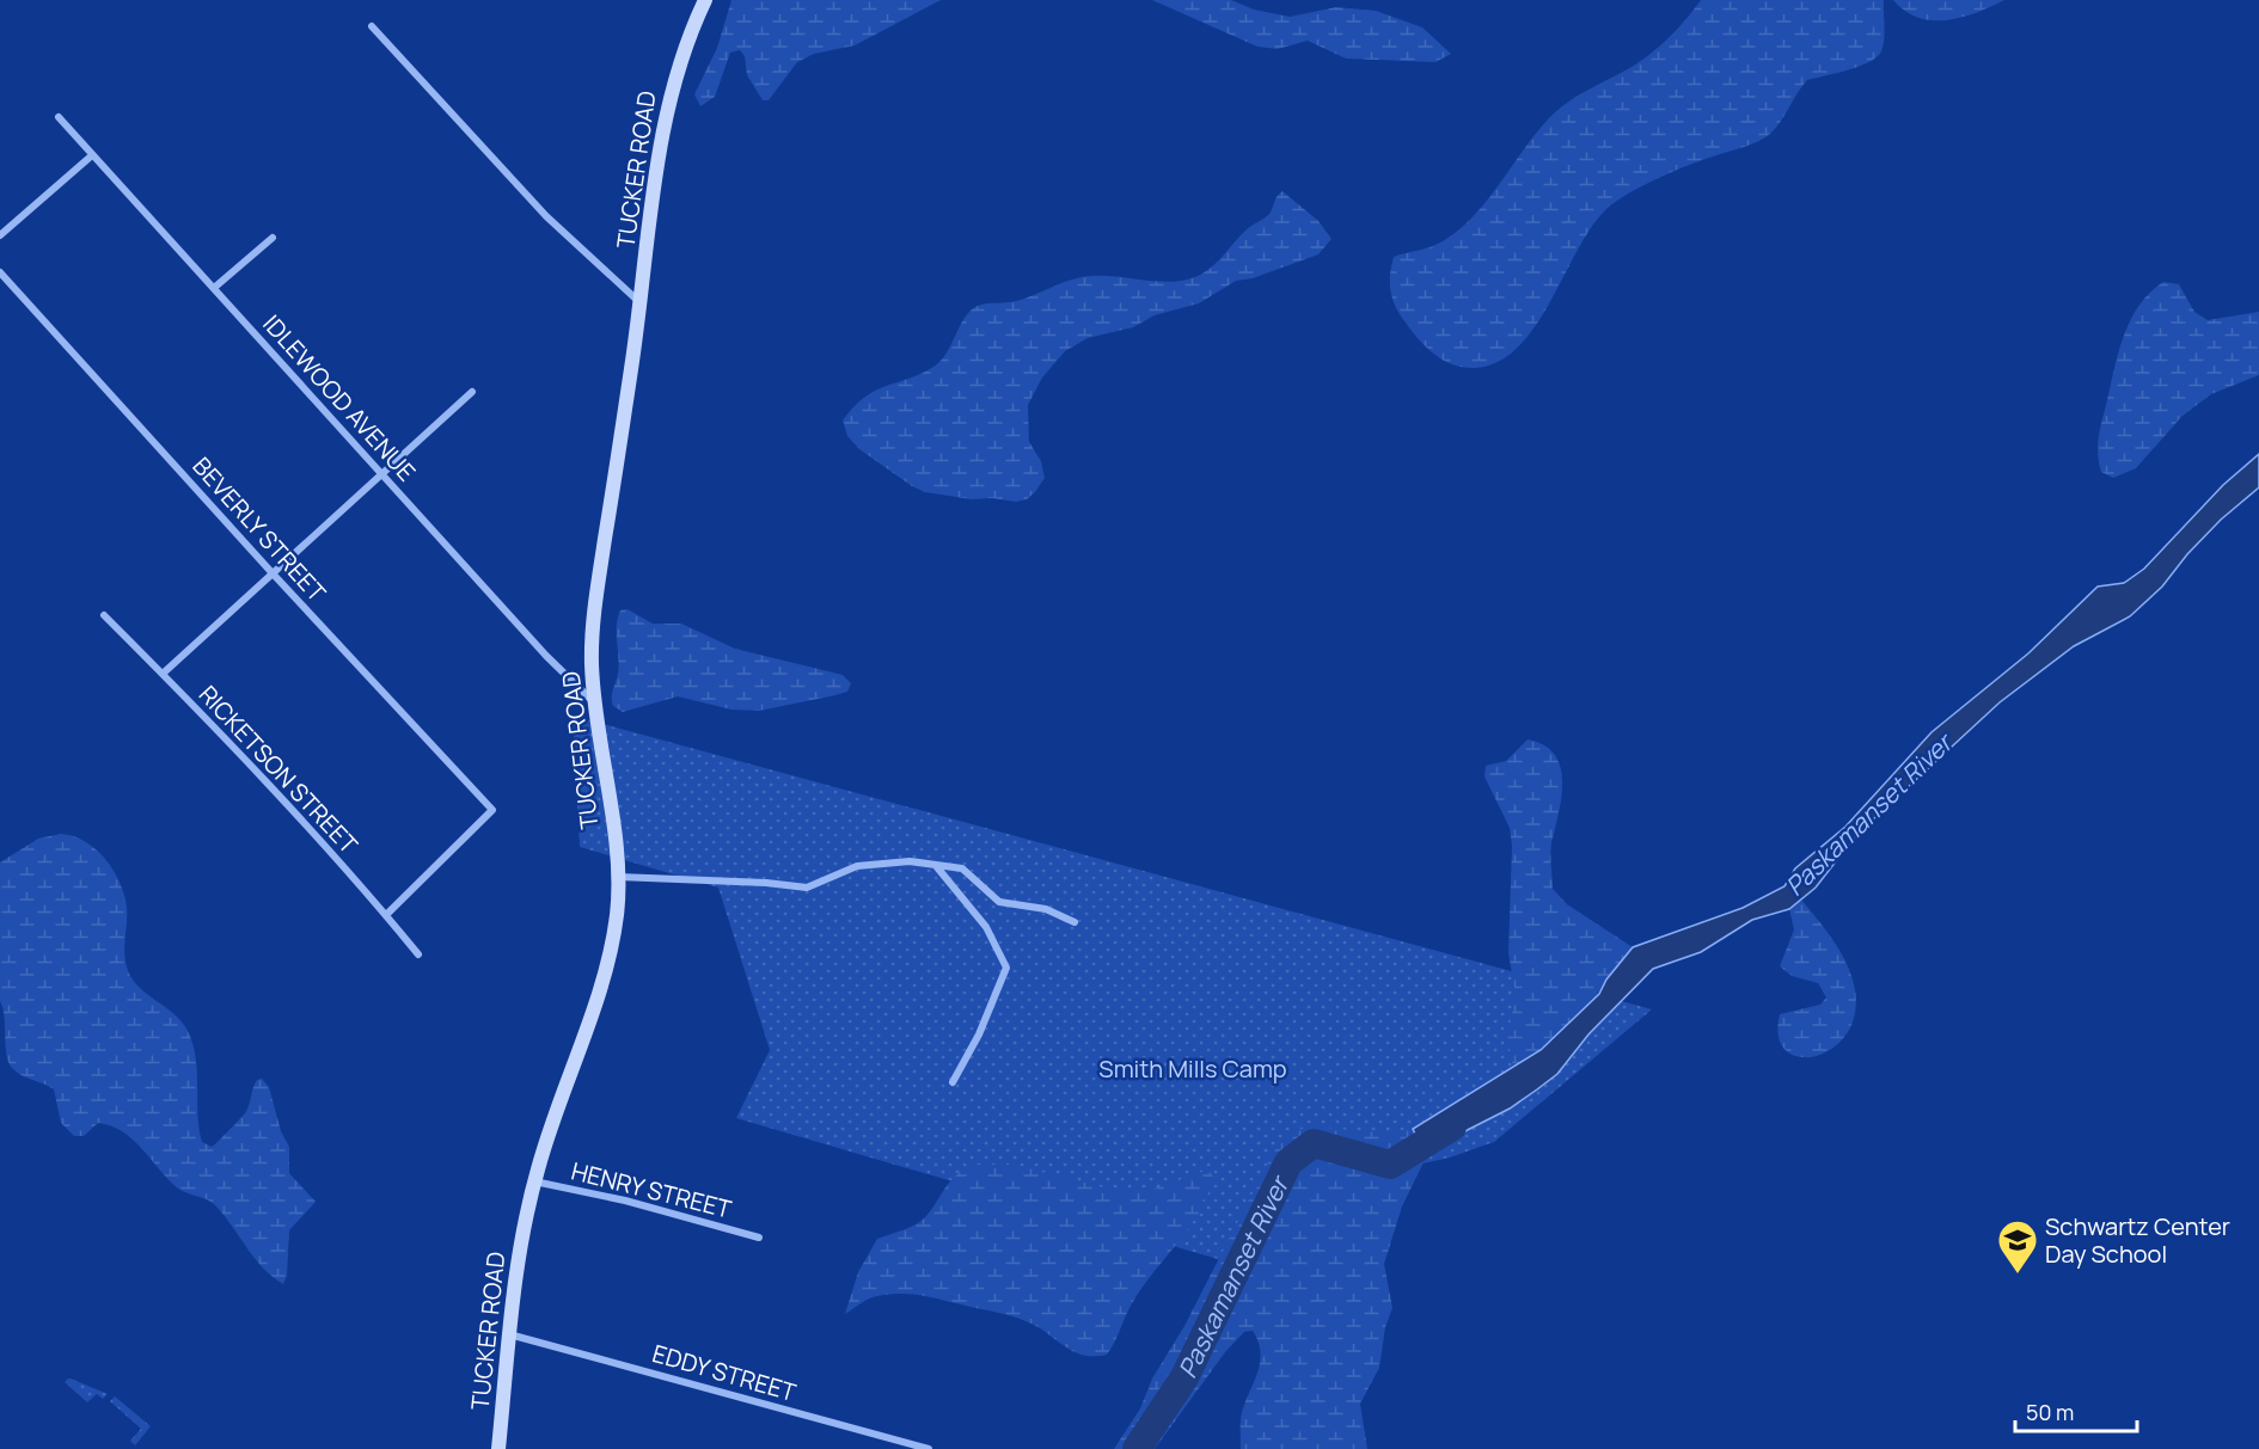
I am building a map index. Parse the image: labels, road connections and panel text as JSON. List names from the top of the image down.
{
  "streets": {
    "main road": ["TUCKER ROAD"],
    "street": [
      "IDLEWOOD AVENUE",
      "BEVERLY STREET",
      "RICKETSON STREET",
      "HENRY STREET",
      "EDDY STREET"
    ]
  },
  "crossings": [
    ["TUCKER ROAD", "IDLEWOOD AVENUE"],
    ["TUCKER ROAD", "HENRY STREET"],
    ["TUCKER ROAD", "EDDY STREET"],
    ["BEVERLY STREET", "RICKETSON STREET"]
  ],
  "water": ["Paskamanset River"],
  "parks": ["Smith Mills Camp"],
  "places": {
    "school or university": ["Schwartz Center Day School"]
  },
  "scale_bar": "50 m"
}
